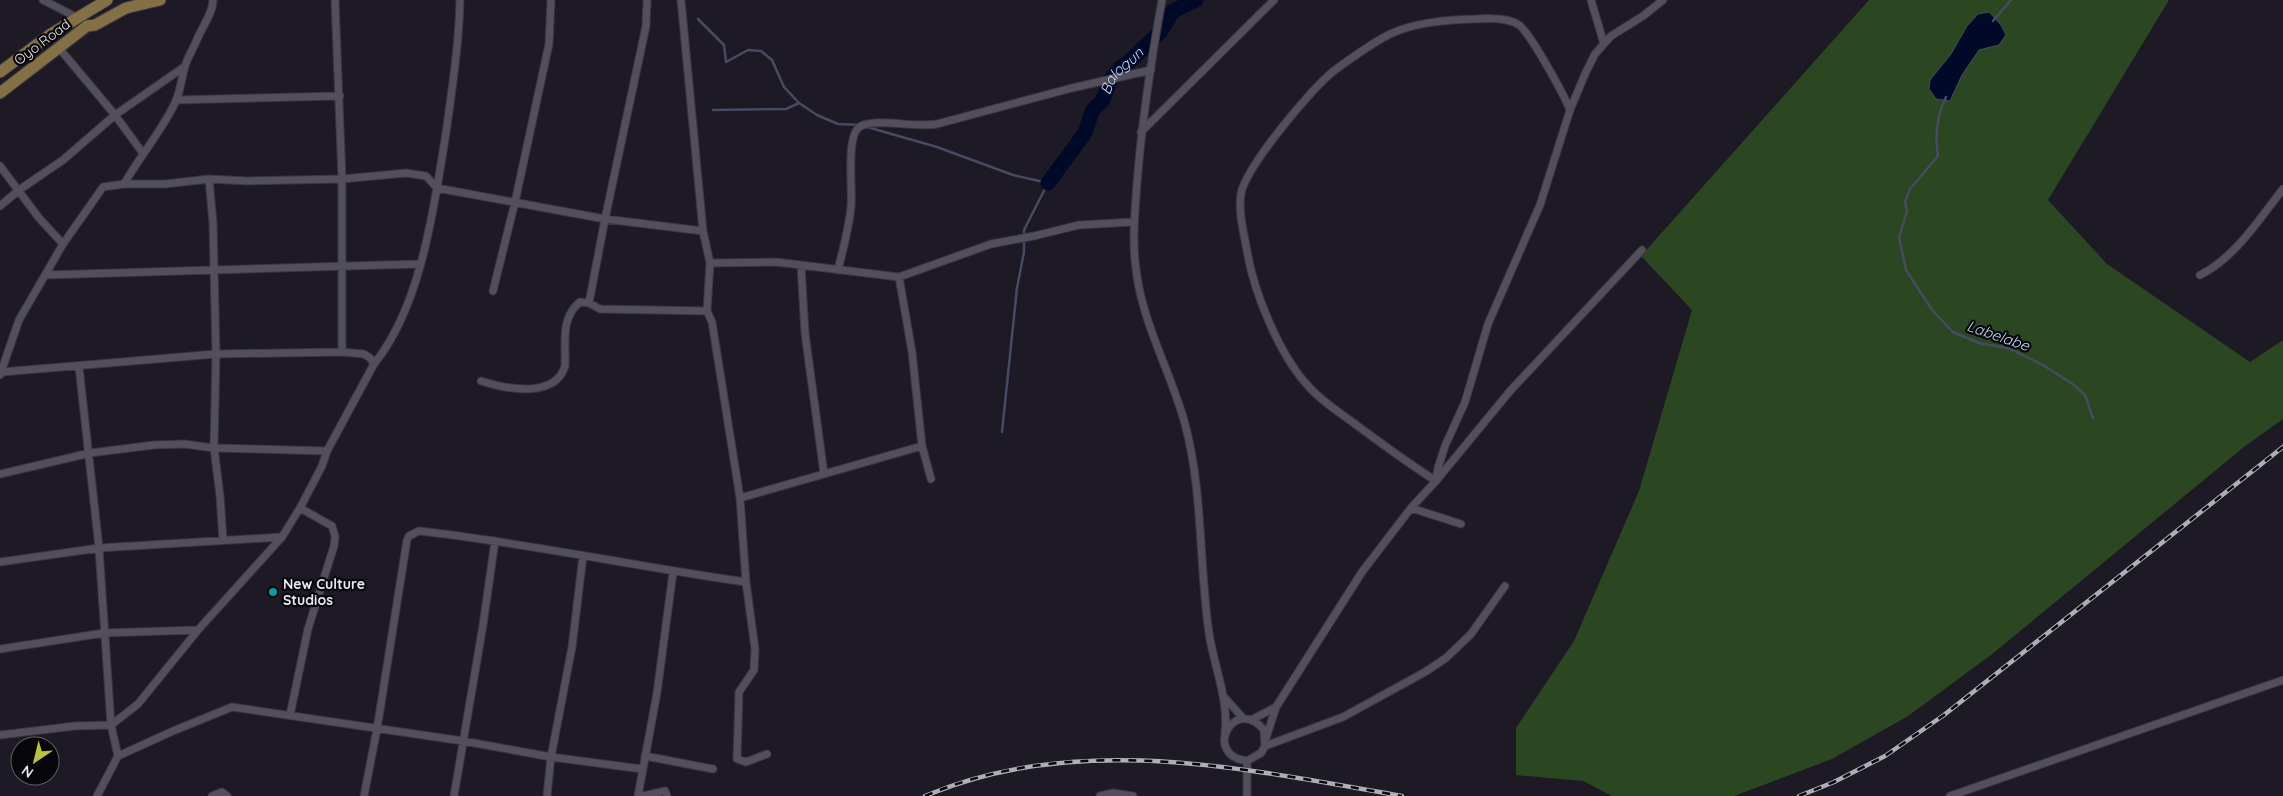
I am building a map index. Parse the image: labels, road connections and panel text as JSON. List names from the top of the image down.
{
  "streets": {
    "main road": ["Oyo Road"]
  },
  "water": ["Balogun", "Labelabe"],
  "places": ["New Culture Studios"],
  "north": "bottom left"
}
